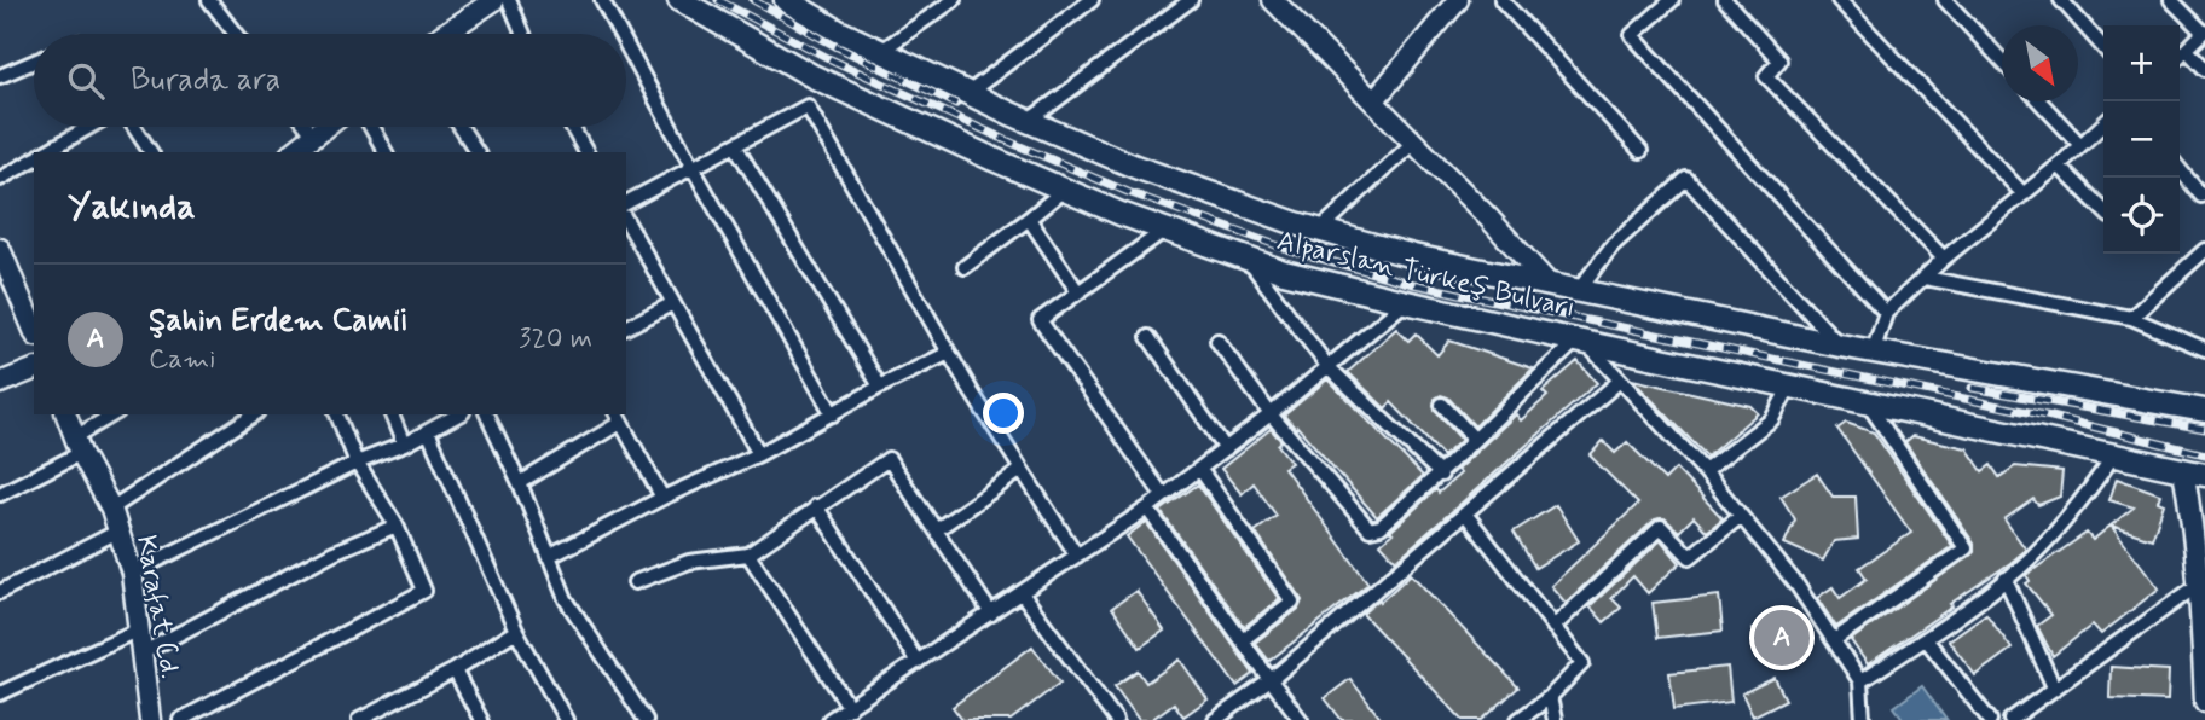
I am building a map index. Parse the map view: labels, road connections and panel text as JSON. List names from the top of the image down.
{
  "streets": {
    "main road": ["Alparslan Türkeş Bulvarı", "Karafat Cd."]
  },
  "north": "bottom right",
  "page": {
    "map_buttons": ["+", "−"],
    "search": "Burada ara",
    "heading": "Yakında",
    "list": [
      {
        "mark": "A",
        "name": "Şahin Erdem Camii",
        "note": "Cami",
        "value": "320 m"
      }
    ],
    "pins": "A"
  }
}
